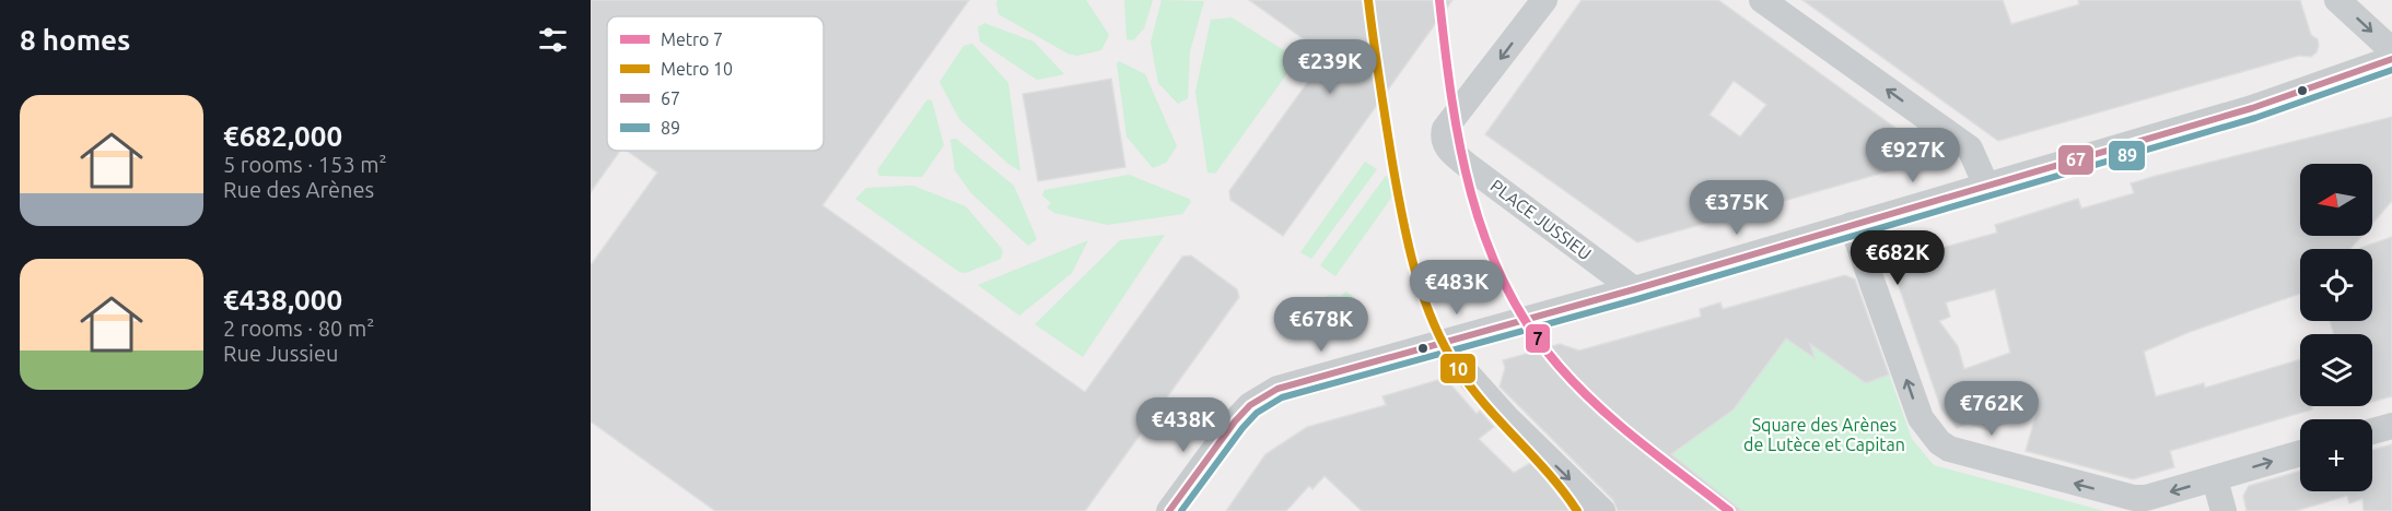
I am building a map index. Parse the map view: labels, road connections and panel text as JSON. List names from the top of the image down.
{
  "streets": {
    "street": ["PLACE JUSSIEU"]
  },
  "parks": ["Square des Arènes de Lutèce et Capitan"],
  "lines": [
    "metro line 7",
    "metro line 10",
    "transit line 67",
    "transit line 89"
  ],
  "legend": [
    "Metro 7",
    "Metro 10",
    "67",
    "89"
  ],
  "north": "left",
  "page": {
    "heading": "8 homes",
    "price": [
      "€239K",
      "€927K",
      "€375K",
      "€682K",
      "€483K",
      "€678K",
      "€762K",
      "€438K"
    ],
    "list": [
      {
        "name": "€682,000",
        "note": "5 rooms · 153 m² · Rue des Arènes"
      },
      {
        "name": "€438,000",
        "note": "2 rooms · 80 m² · Rue Jussieu"
      }
    ],
    "map_buttons": "+"
  }
}
